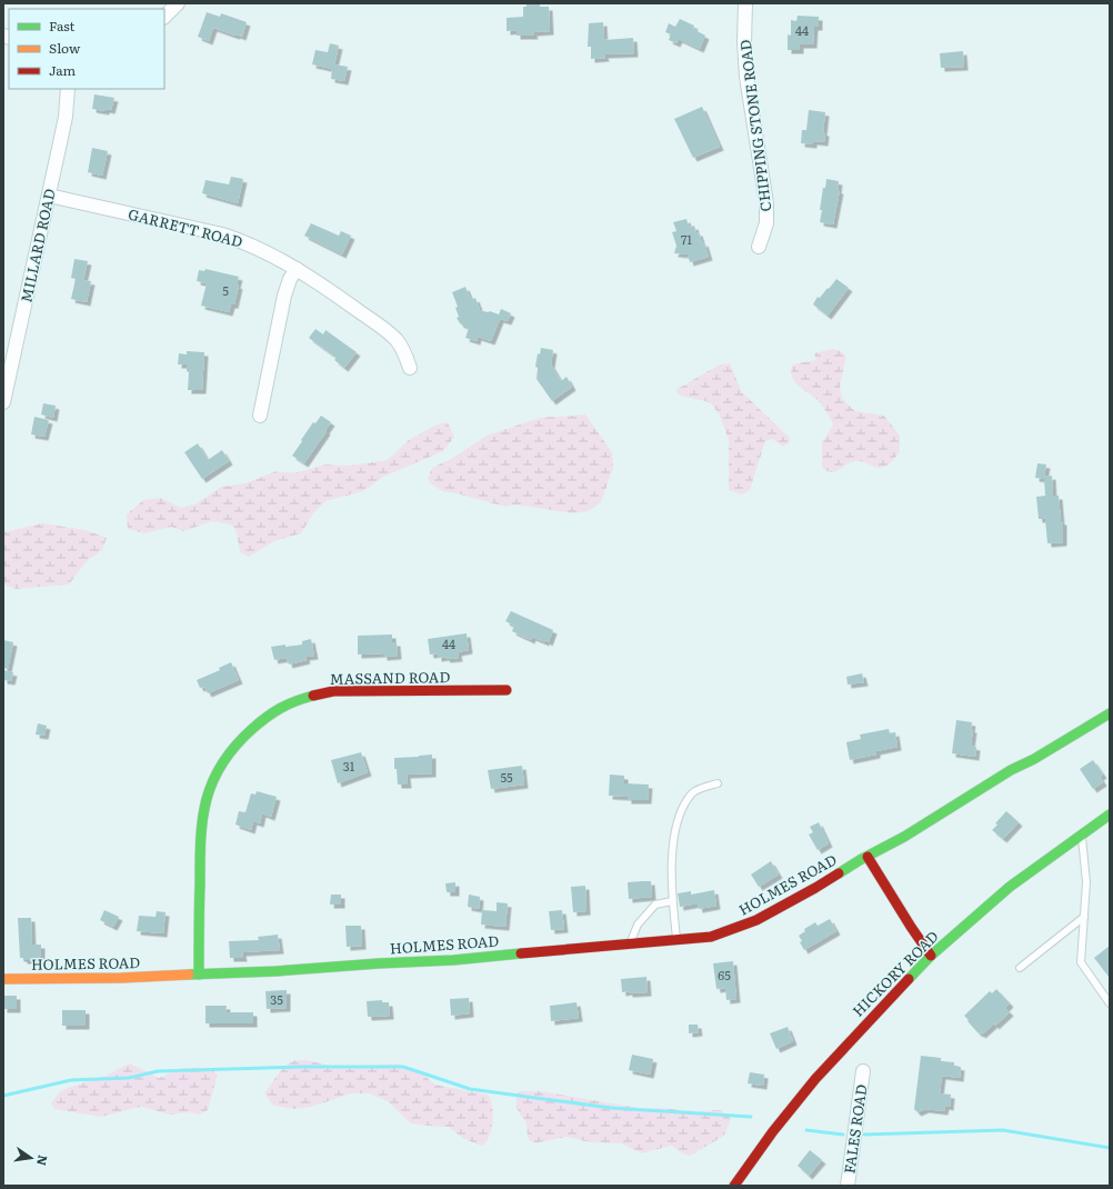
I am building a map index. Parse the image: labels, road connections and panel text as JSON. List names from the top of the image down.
{
  "streets": {
    "street": [
      "CHIPPING STONE ROAD",
      "GARRETT ROAD",
      "MILLARD ROAD",
      "MASSAND ROAD",
      "HOLMES ROAD",
      "HICKORY ROAD",
      "FALES ROAD"
    ]
  },
  "crossings": [
    ["GARRETT ROAD", "MILLARD ROAD"],
    ["MASSAND ROAD", "HOLMES ROAD"]
  ],
  "house_numbers": [
    "44",
    "71",
    "5",
    "44",
    "31",
    "55",
    "65",
    "35"
  ],
  "legend": ["Fast", "Slow", "Jam"],
  "north": "right"
}
